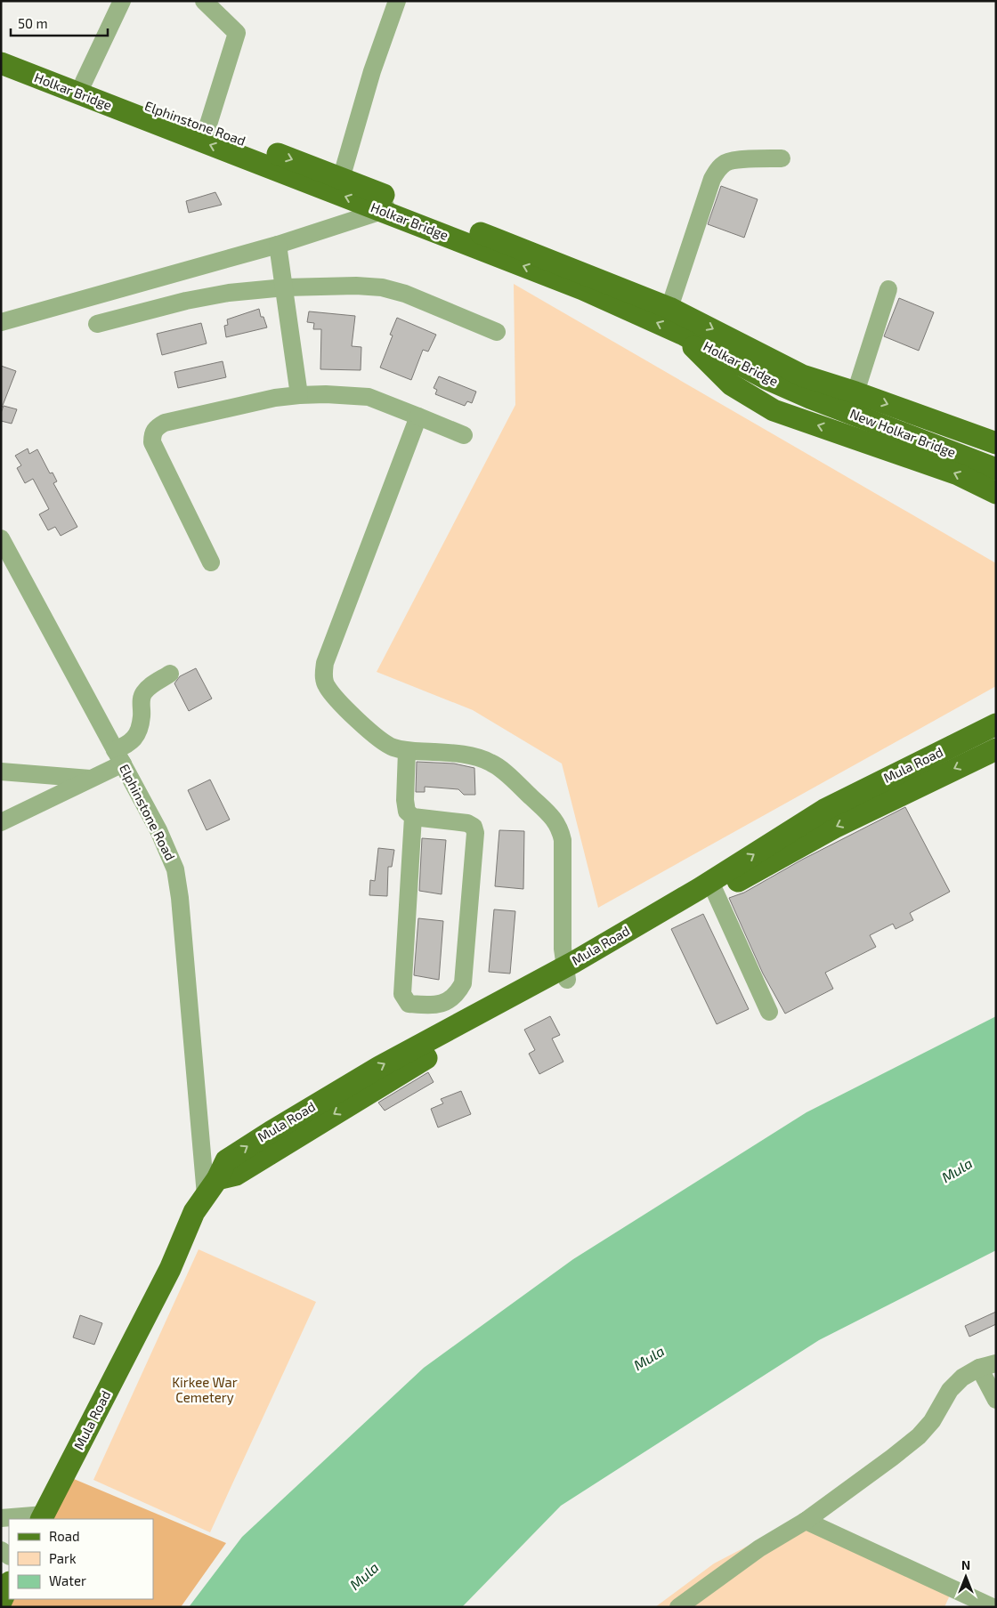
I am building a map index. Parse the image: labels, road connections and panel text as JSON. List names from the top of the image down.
{
  "streets": {
    "main road": [
      "Holkar Bridge",
      "Elphinstone Road",
      "New Holkar Bridge",
      "Mula Road"
    ]
  },
  "crossings": [
    ["Holkar Bridge", "Elphinstone Road"],
    ["Holkar Bridge", "New Holkar Bridge"],
    ["Elphinstone Road", "Mula Road"]
  ],
  "water": ["Mula"],
  "parks": ["Kirkee War Cemetery"],
  "legend": ["Road", "Park", "Water"],
  "scale_bar": "50 m",
  "north": "top"
}
